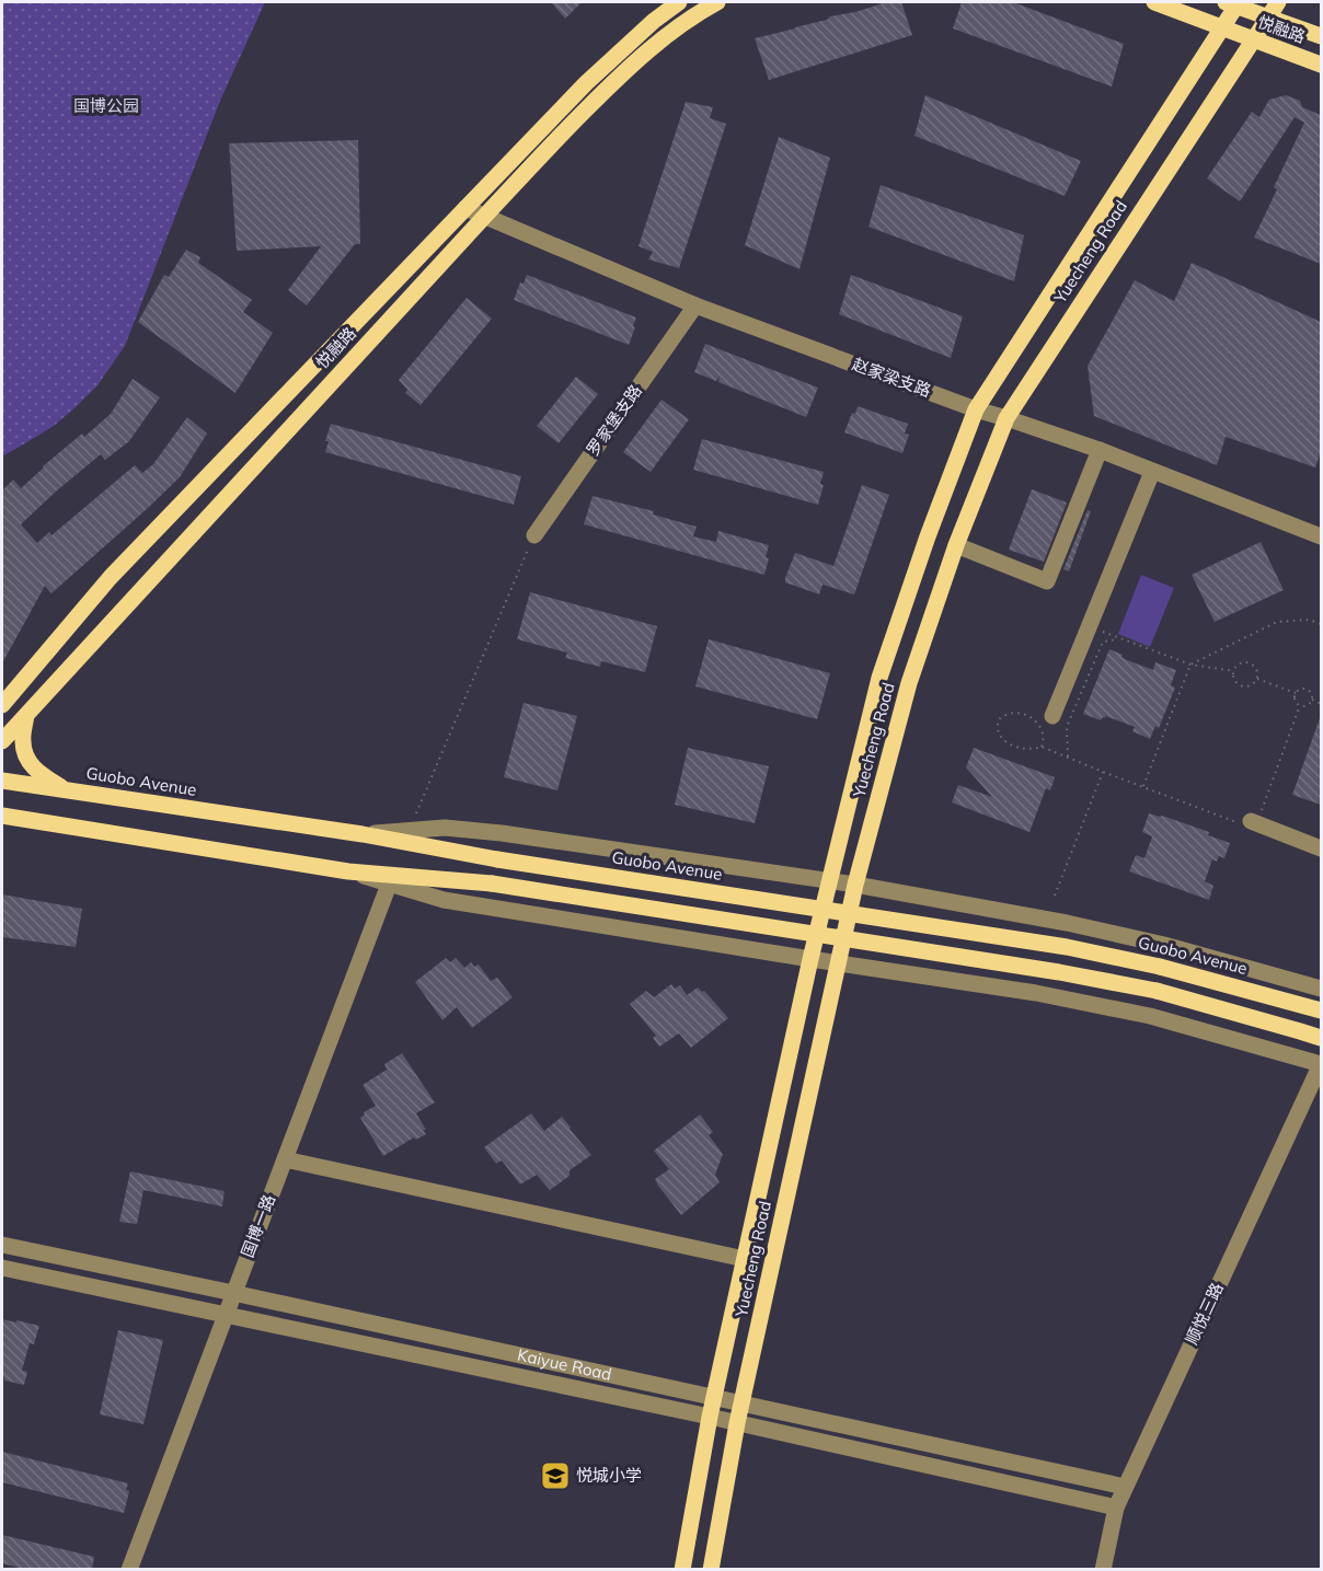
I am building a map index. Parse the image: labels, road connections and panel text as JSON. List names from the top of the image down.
{
  "streets": {
    "main road": ["悦融路", "Yuecheng Road", "Guobo Avenue"],
    "street": [
      "赵家梁支路",
      "罗家堡支路",
      "国博一路",
      "顺悦三路",
      "Kaiyue Road"
    ]
  },
  "crossings": [
    ["悦融路", "Yuecheng Road"],
    ["悦融路", "赵家梁支路"],
    ["Yuecheng Road", "赵家梁支路"],
    ["Yuecheng Road", "Kaiyue Road"],
    ["赵家梁支路", "罗家堡支路"],
    ["国博一路", "Kaiyue Road"],
    ["顺悦三路", "Kaiyue Road"]
  ],
  "parks": ["国博公园"],
  "places": {
    "school or university": ["悦城小学"]
  }
}
